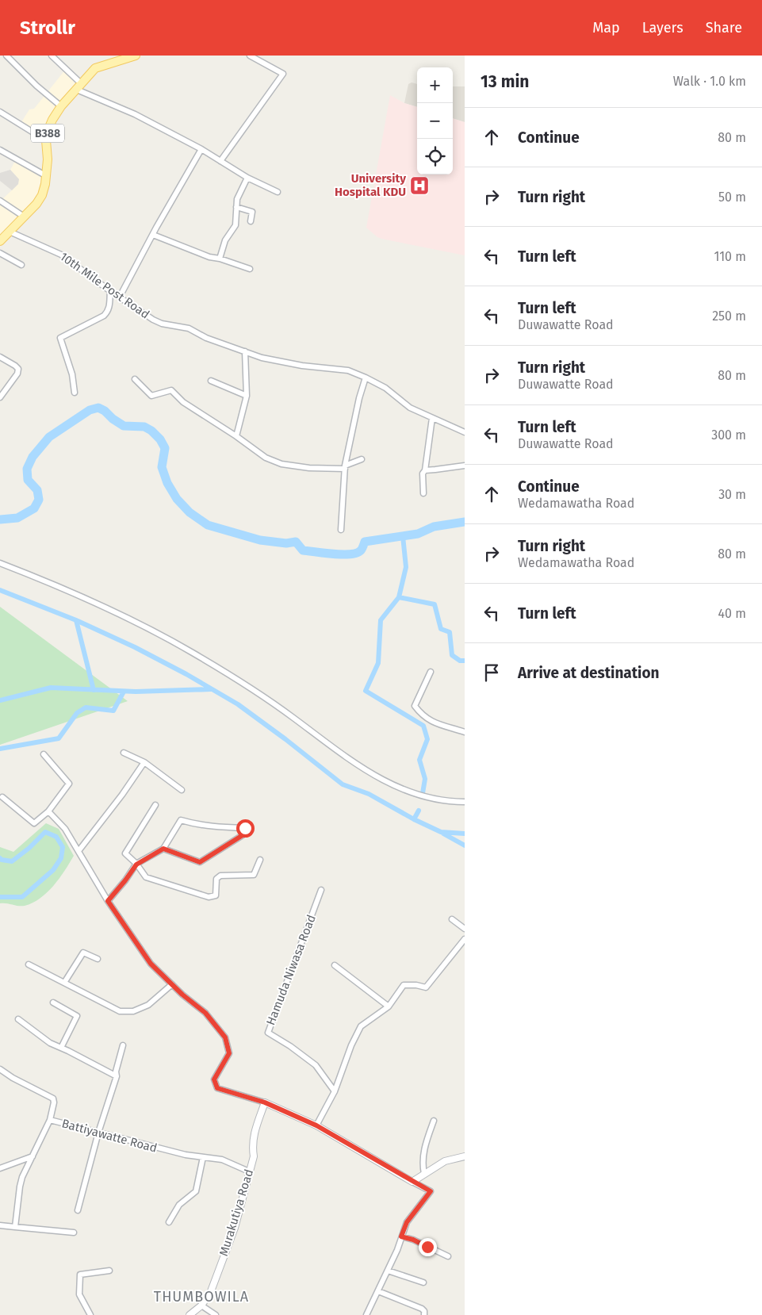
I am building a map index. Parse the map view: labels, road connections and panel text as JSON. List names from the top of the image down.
{
  "streets": {
    "main road": ["B388"],
    "street": [
      "10th Mile Post Road",
      "Hamuda Niwasa Road",
      "Battiyawatte Road",
      "Murakutiya Road"
    ]
  },
  "crossings": [
    ["B388", "10th Mile Post Road"],
    ["Battiyawatte Road", "Murakutiya Road"]
  ],
  "districts": ["THUMBOWILA"],
  "places": {
    "hospital": ["University Hospital KDU"]
  },
  "page": {
    "header": "Strollr",
    "nav": ["Map", "Layers", "Share"],
    "heading": ["13 min", "Walk · 1.0 km"],
    "map_buttons": ["+", "−"],
    "list": [
      ["Continue", "80 m"],
      ["Turn right", "50 m"],
      ["Turn left", "110 m"],
      ["Turn left", "Duwawatte Road", "250 m"],
      ["Turn right", "Duwawatte Road", "80 m"],
      ["Turn left", "Duwawatte Road", "300 m"],
      ["Continue", "Wedamawatha Road", "30 m"],
      ["Turn right", "Wedamawatha Road", "80 m"],
      ["Turn left", "40 m"],
      "Arrive at destination"
    ]
  }
}
